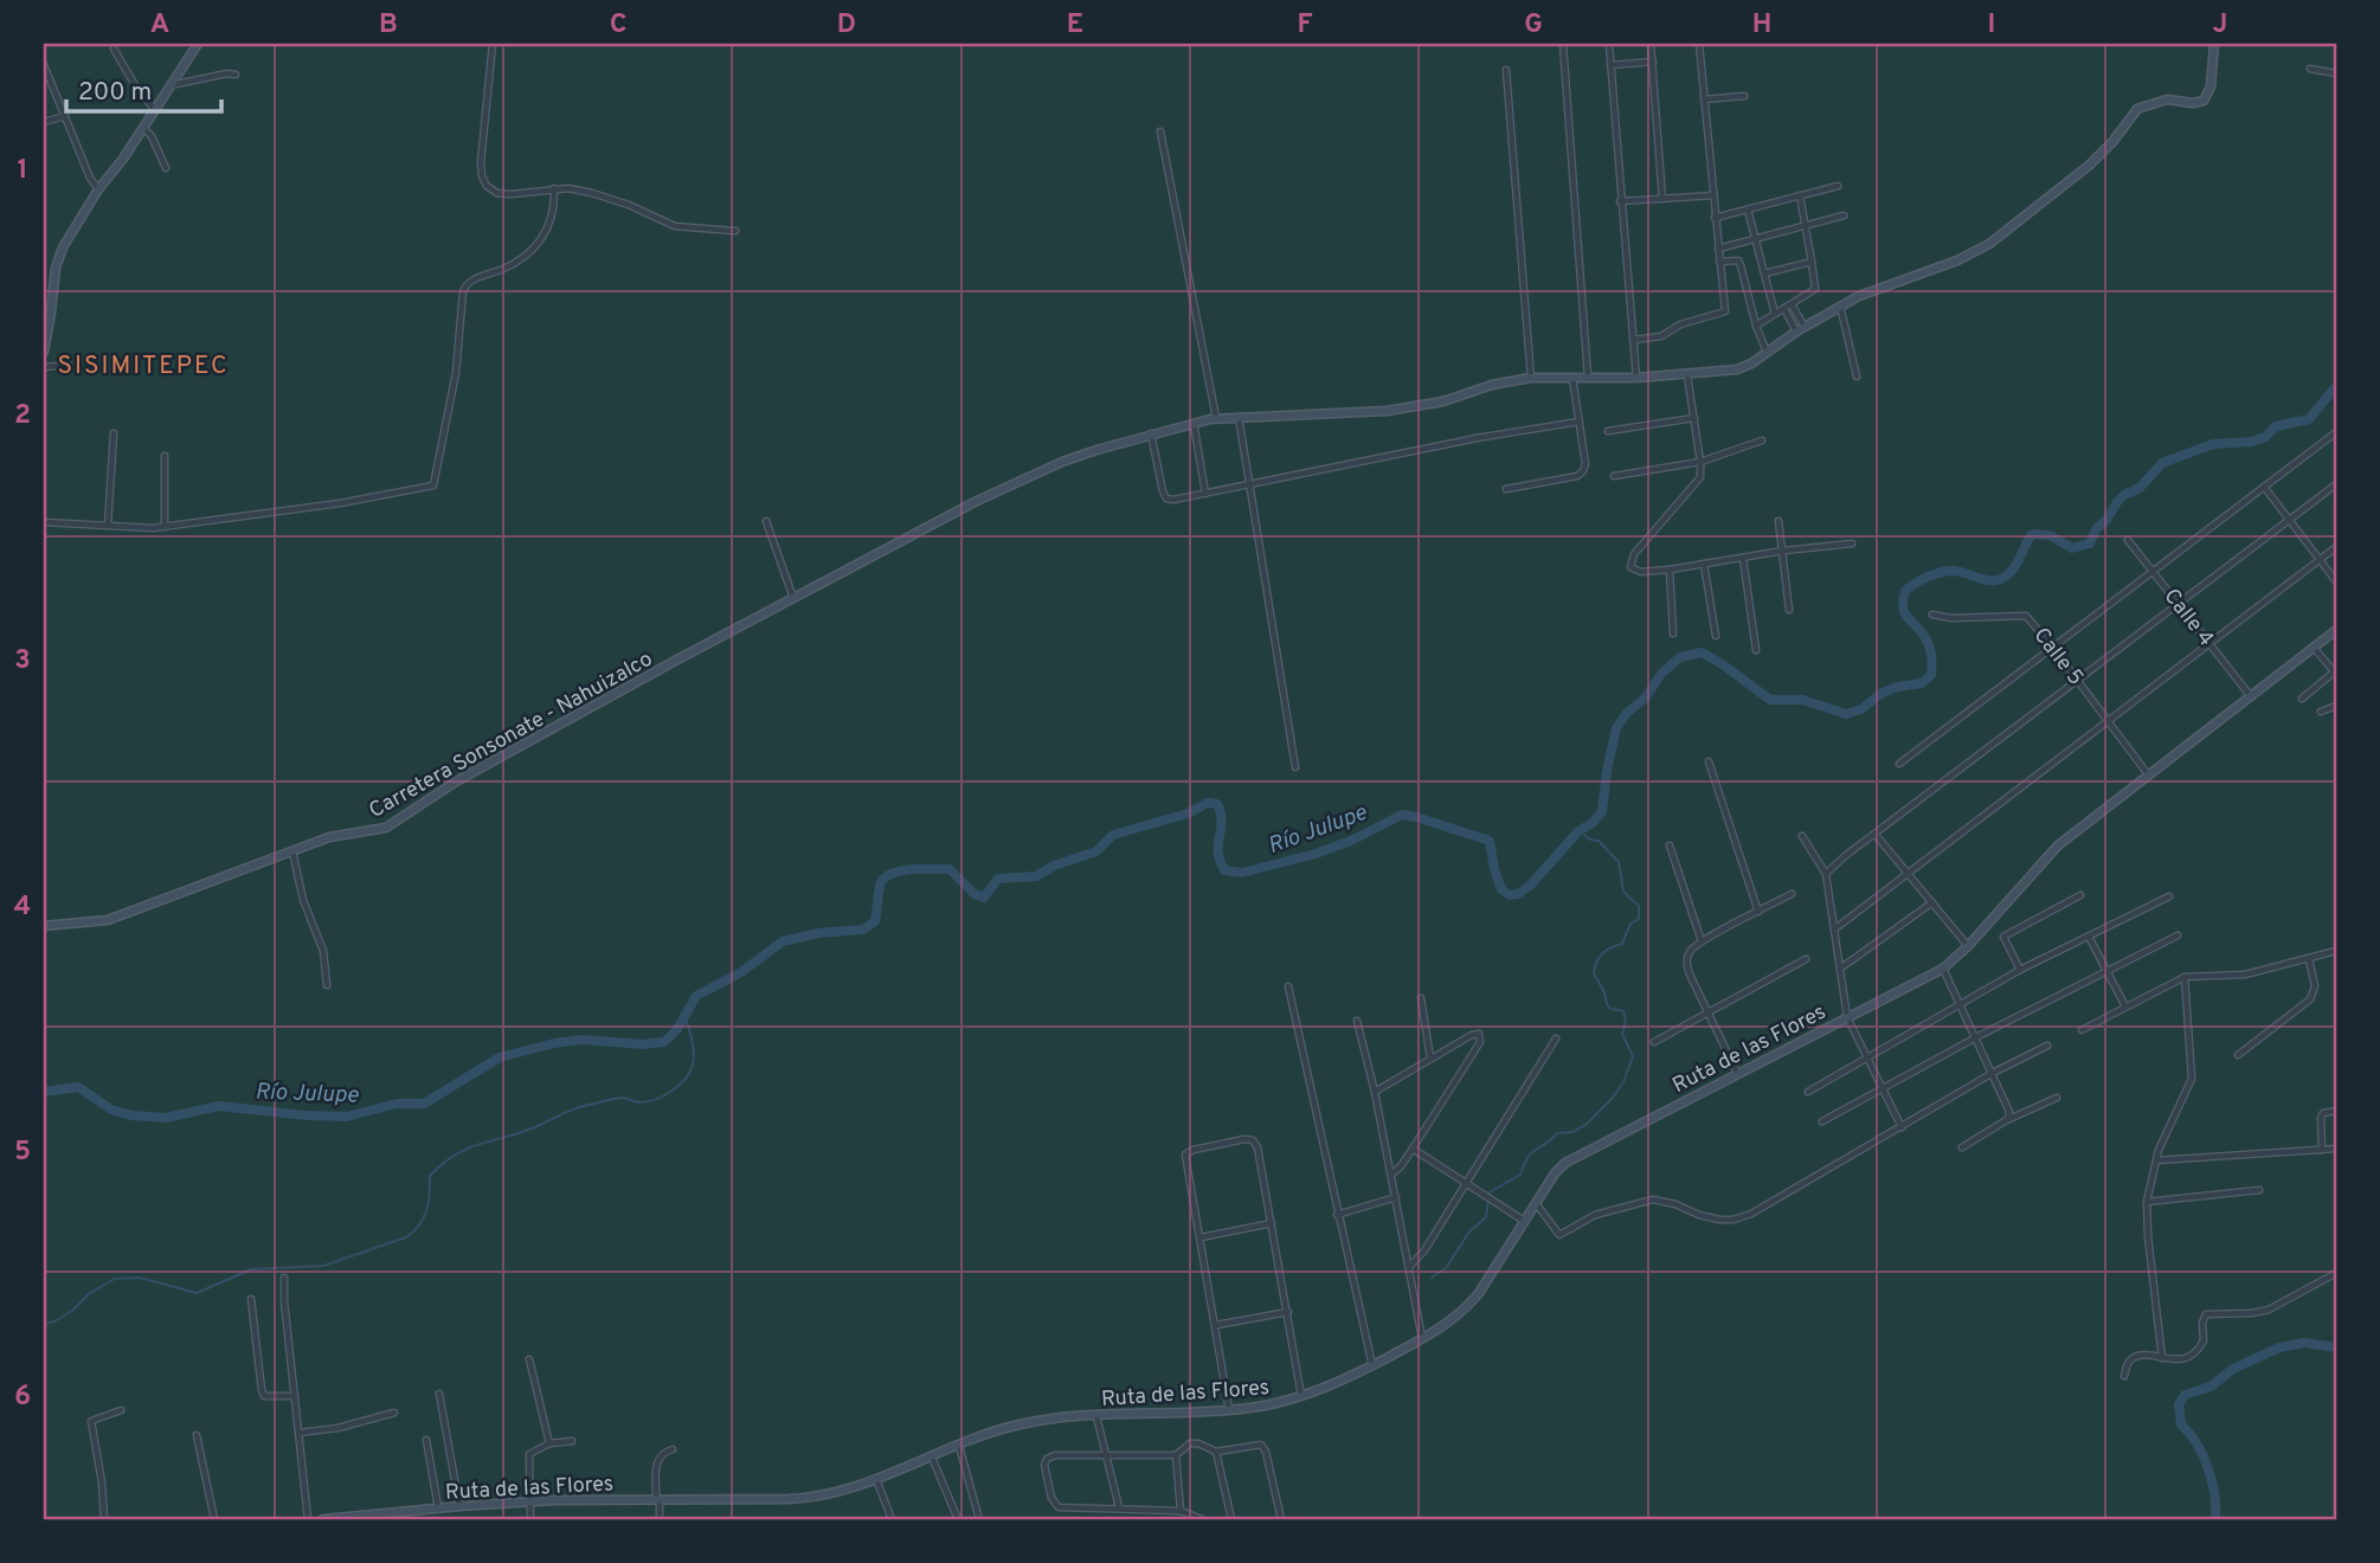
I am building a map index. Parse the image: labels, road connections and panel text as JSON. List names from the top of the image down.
{
  "streets": {
    "street": [
      "Calle 4",
      "Calle 5",
      "Carretera Sonsonate - Nahuizalco",
      "Ruta de las Flores"
    ]
  },
  "crossings": [
    ["Calle 4", "Ruta de las Flores"],
    ["Calle 5", "Ruta de las Flores"]
  ],
  "districts": ["SISIMITEPEC"],
  "water": ["Río Julupe"],
  "scale_bar": "200 m",
  "grid": {
    "columns": [
      "A",
      "B",
      "C",
      "D",
      "E",
      "F",
      "G",
      "H",
      "I",
      "J"
    ],
    "rows": [
      "1",
      "2",
      "3",
      "4",
      "5",
      "6"
    ]
  }
}
